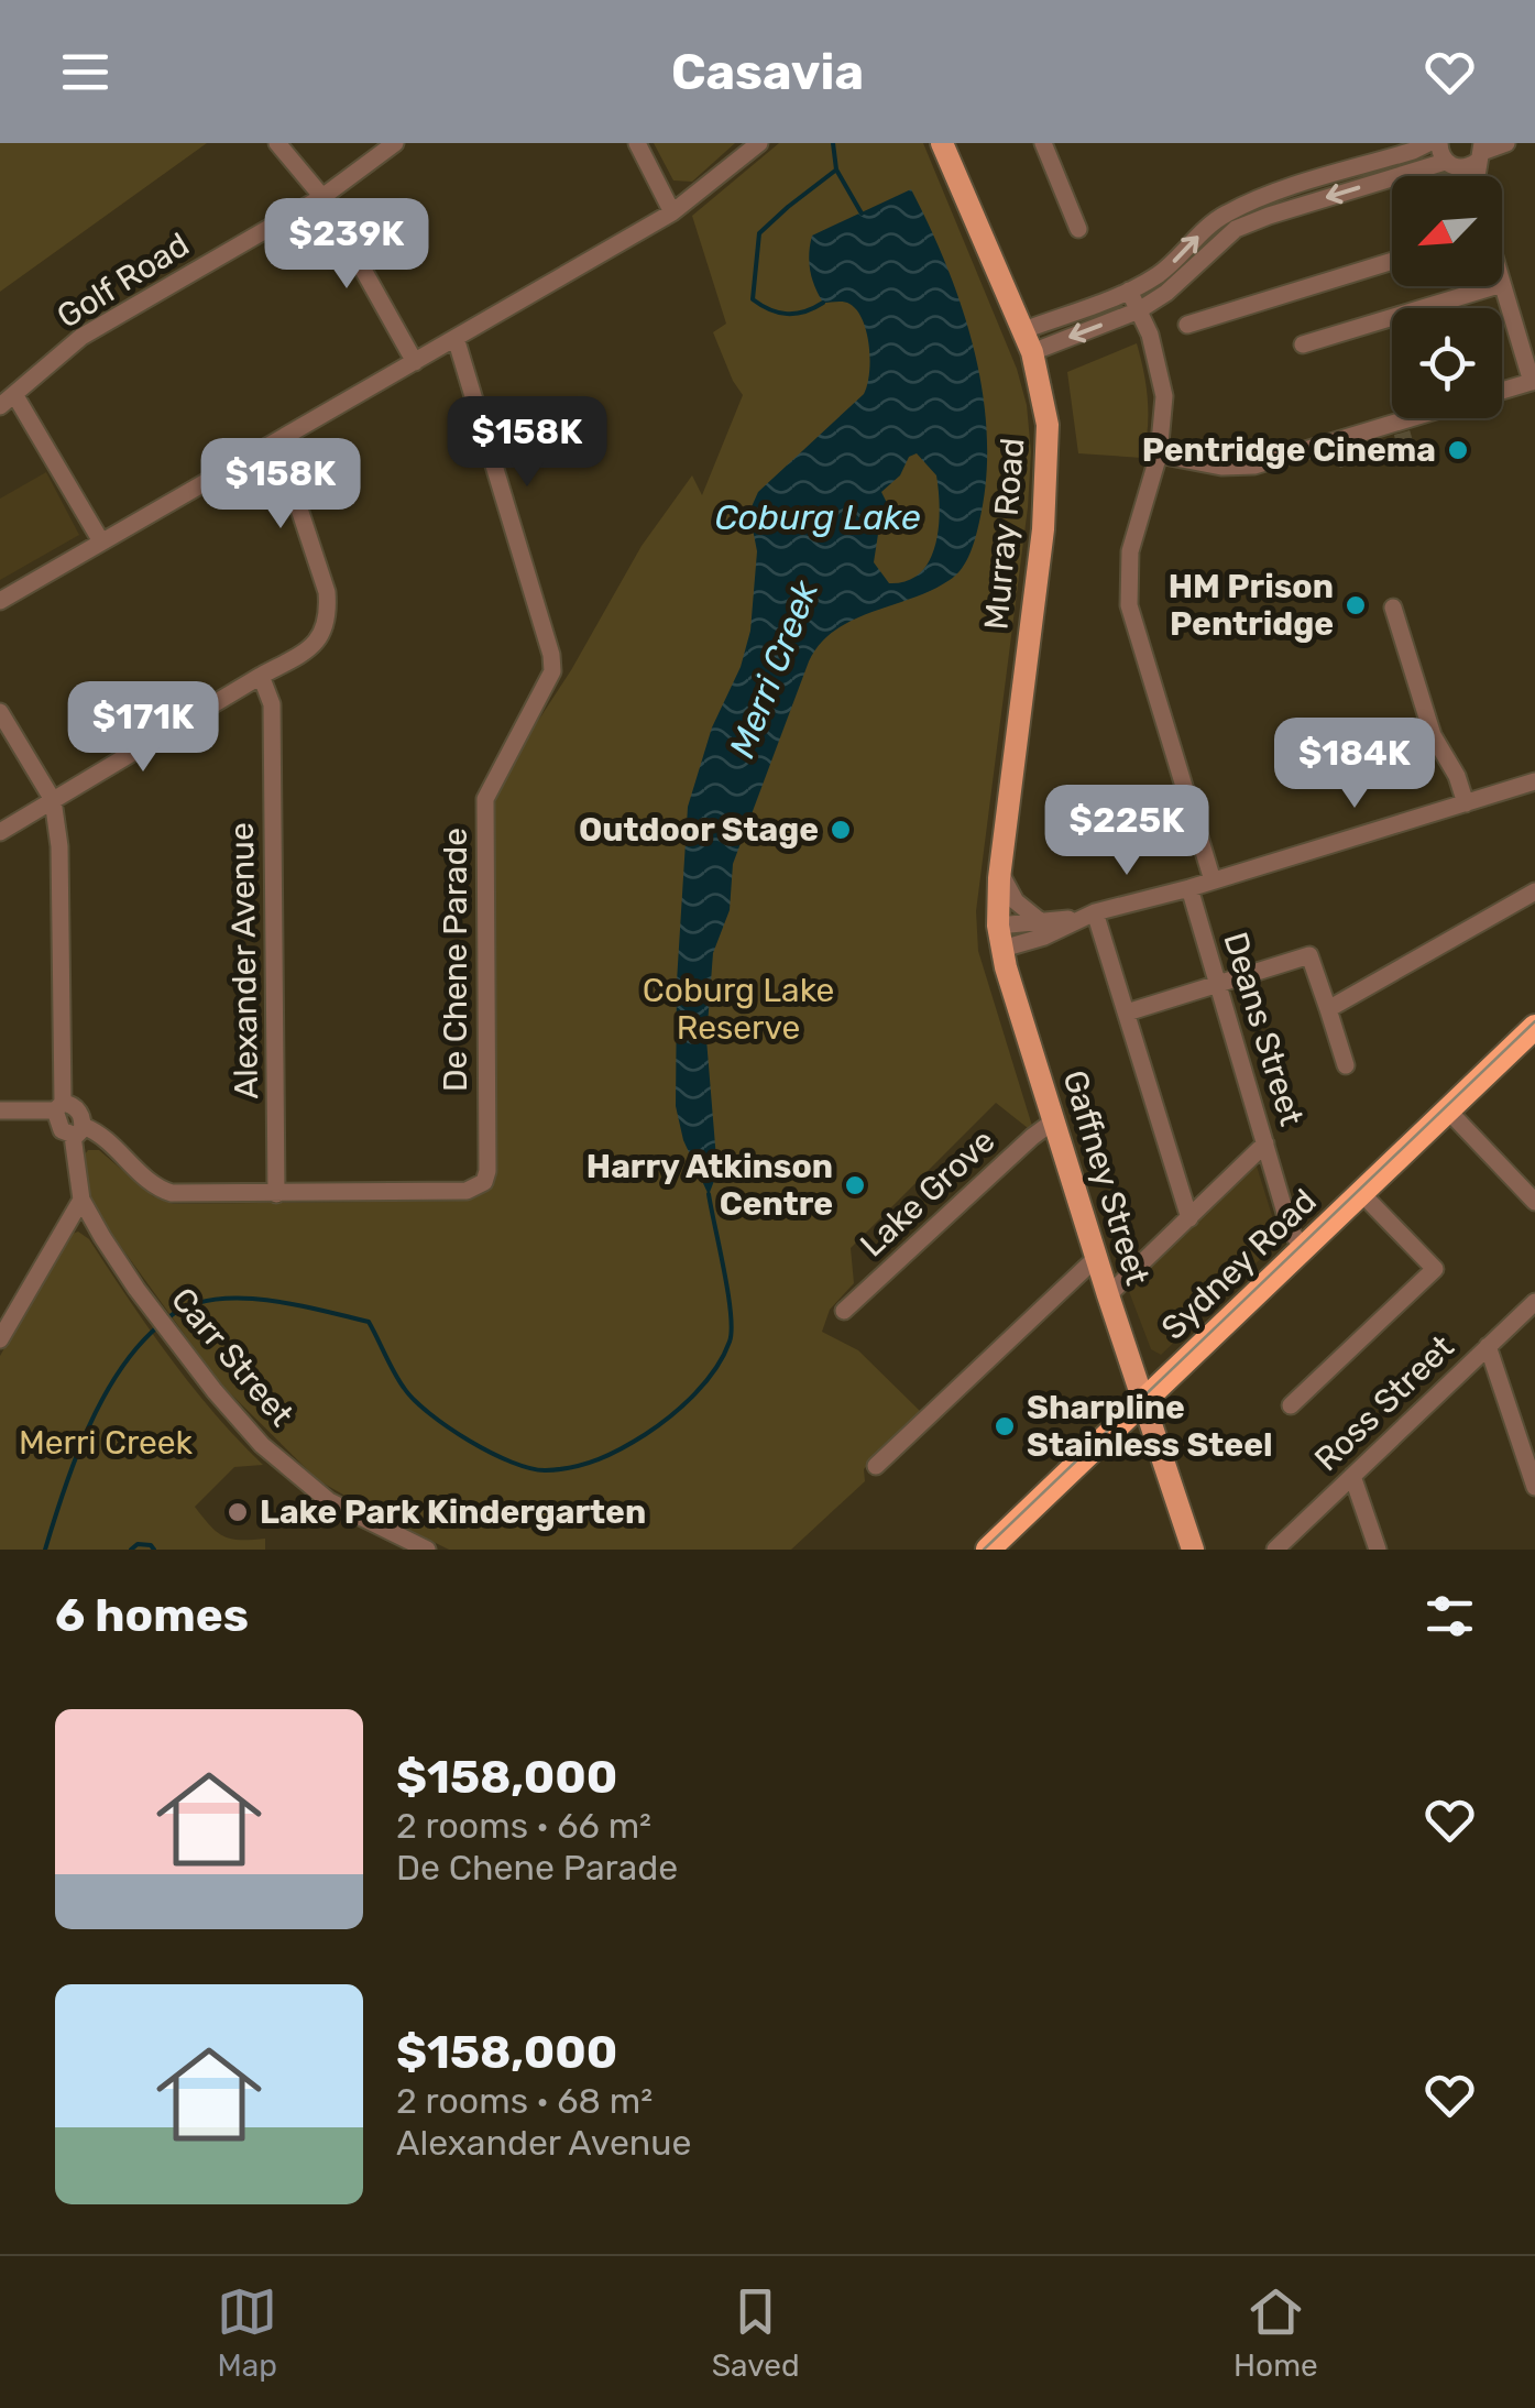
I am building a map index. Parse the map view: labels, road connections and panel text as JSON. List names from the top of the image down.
{
  "streets": {
    "highway": ["Sydney Road"],
    "main road": ["Murray Road", "Gaffney Street"],
    "street": [
      "Golf Road",
      "De Chene Parade",
      "Alexander Avenue",
      "Deans Street",
      "Lake Grove",
      "Carr Street",
      "Ross Street"
    ]
  },
  "crossings": [
    ["Murray Road", "Gaffney Street"],
    ["De Chene Parade", "Alexander Avenue"],
    ["De Chene Parade", "Carr Street"],
    ["Deans Street", "Sydney Road"],
    ["Gaffney Street", "Lake Grove"],
    ["Gaffney Street", "Sydney Road"]
  ],
  "water": ["Coburg Lake", "Merri Creek"],
  "parks": ["Coburg Lake Reserve", "Merri Creek"],
  "places": [
    "Pentridge Cinema",
    "HM Prison Pentridge",
    "Outdoor Stage",
    "Harry Atkinson Centre",
    "Sharpline Stainless Steel",
    "Lake Park Kindergarten"
  ],
  "north": "bottom left",
  "page": {
    "header": "Casavia",
    "price": [
      "$239K",
      "$158K",
      "$158K",
      "$171K",
      "$184K",
      "$225K"
    ],
    "heading": "6 homes",
    "list": [
      {
        "name": "$158,000",
        "note": "2 rooms · 66 m² · De Chene Parade"
      },
      {
        "name": "$158,000",
        "note": "2 rooms · 68 m² · Alexander Avenue"
      }
    ],
    "tabs": ["Map", "Saved", "Home"]
  }
}
